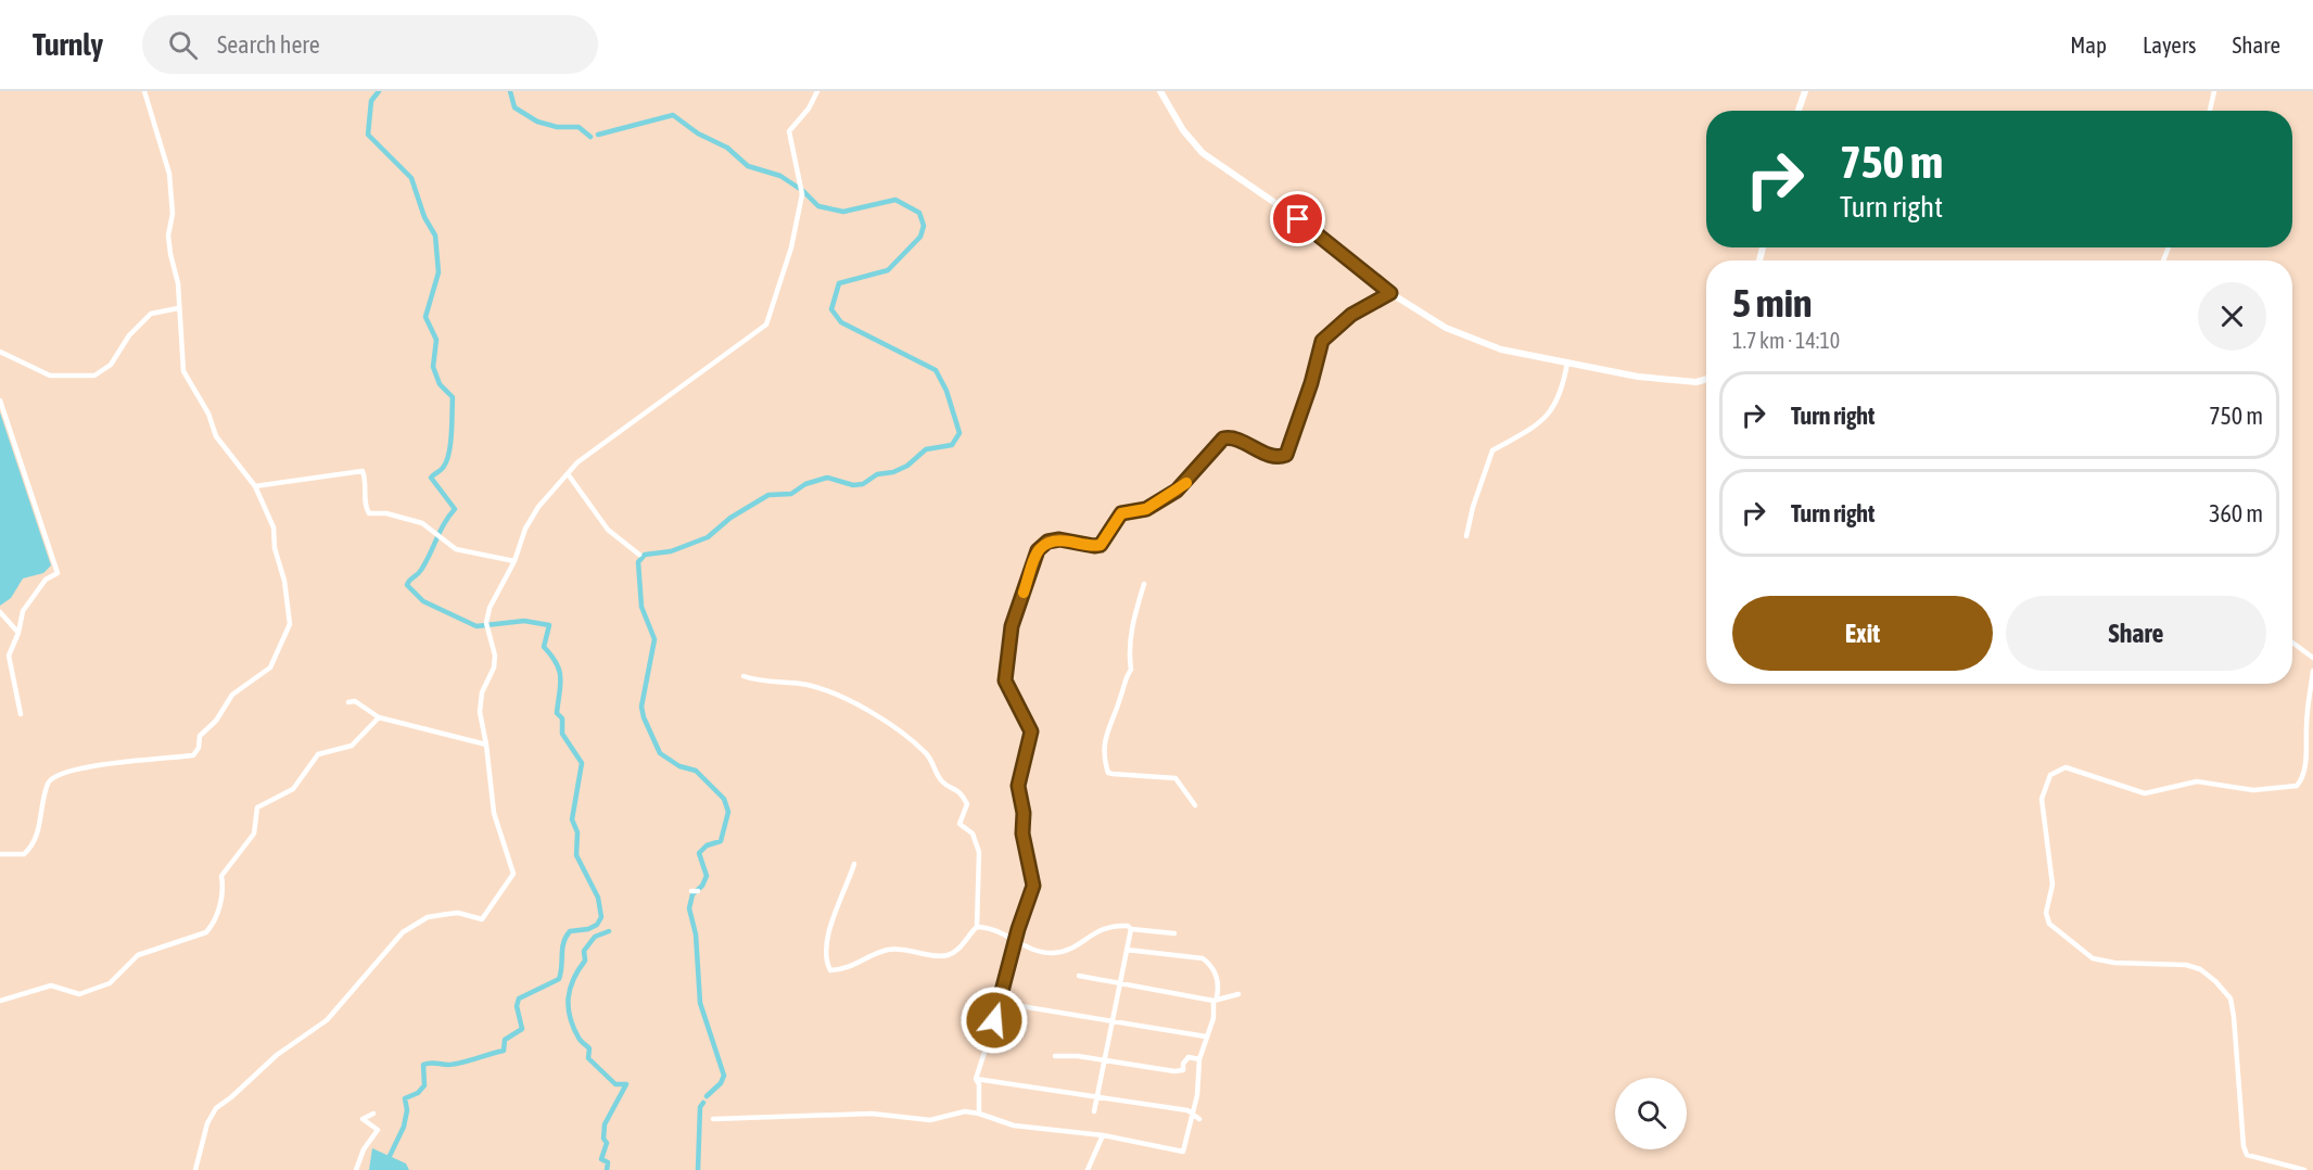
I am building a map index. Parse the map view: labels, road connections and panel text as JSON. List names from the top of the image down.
{
  "page": {
    "header": "Turnly",
    "search": "Search here",
    "nav": ["Map", "Layers", "Share"],
    "turn": ["750 m", "Turn right"],
    "heading": ["5 min", "1.7 km · 14:10"],
    "list": [
      {
        "name": "Turn right",
        "value": "750 m"
      },
      {
        "name": "Turn right",
        "value": "360 m"
      }
    ],
    "buttons": ["Exit", "Share"]
  }
}
